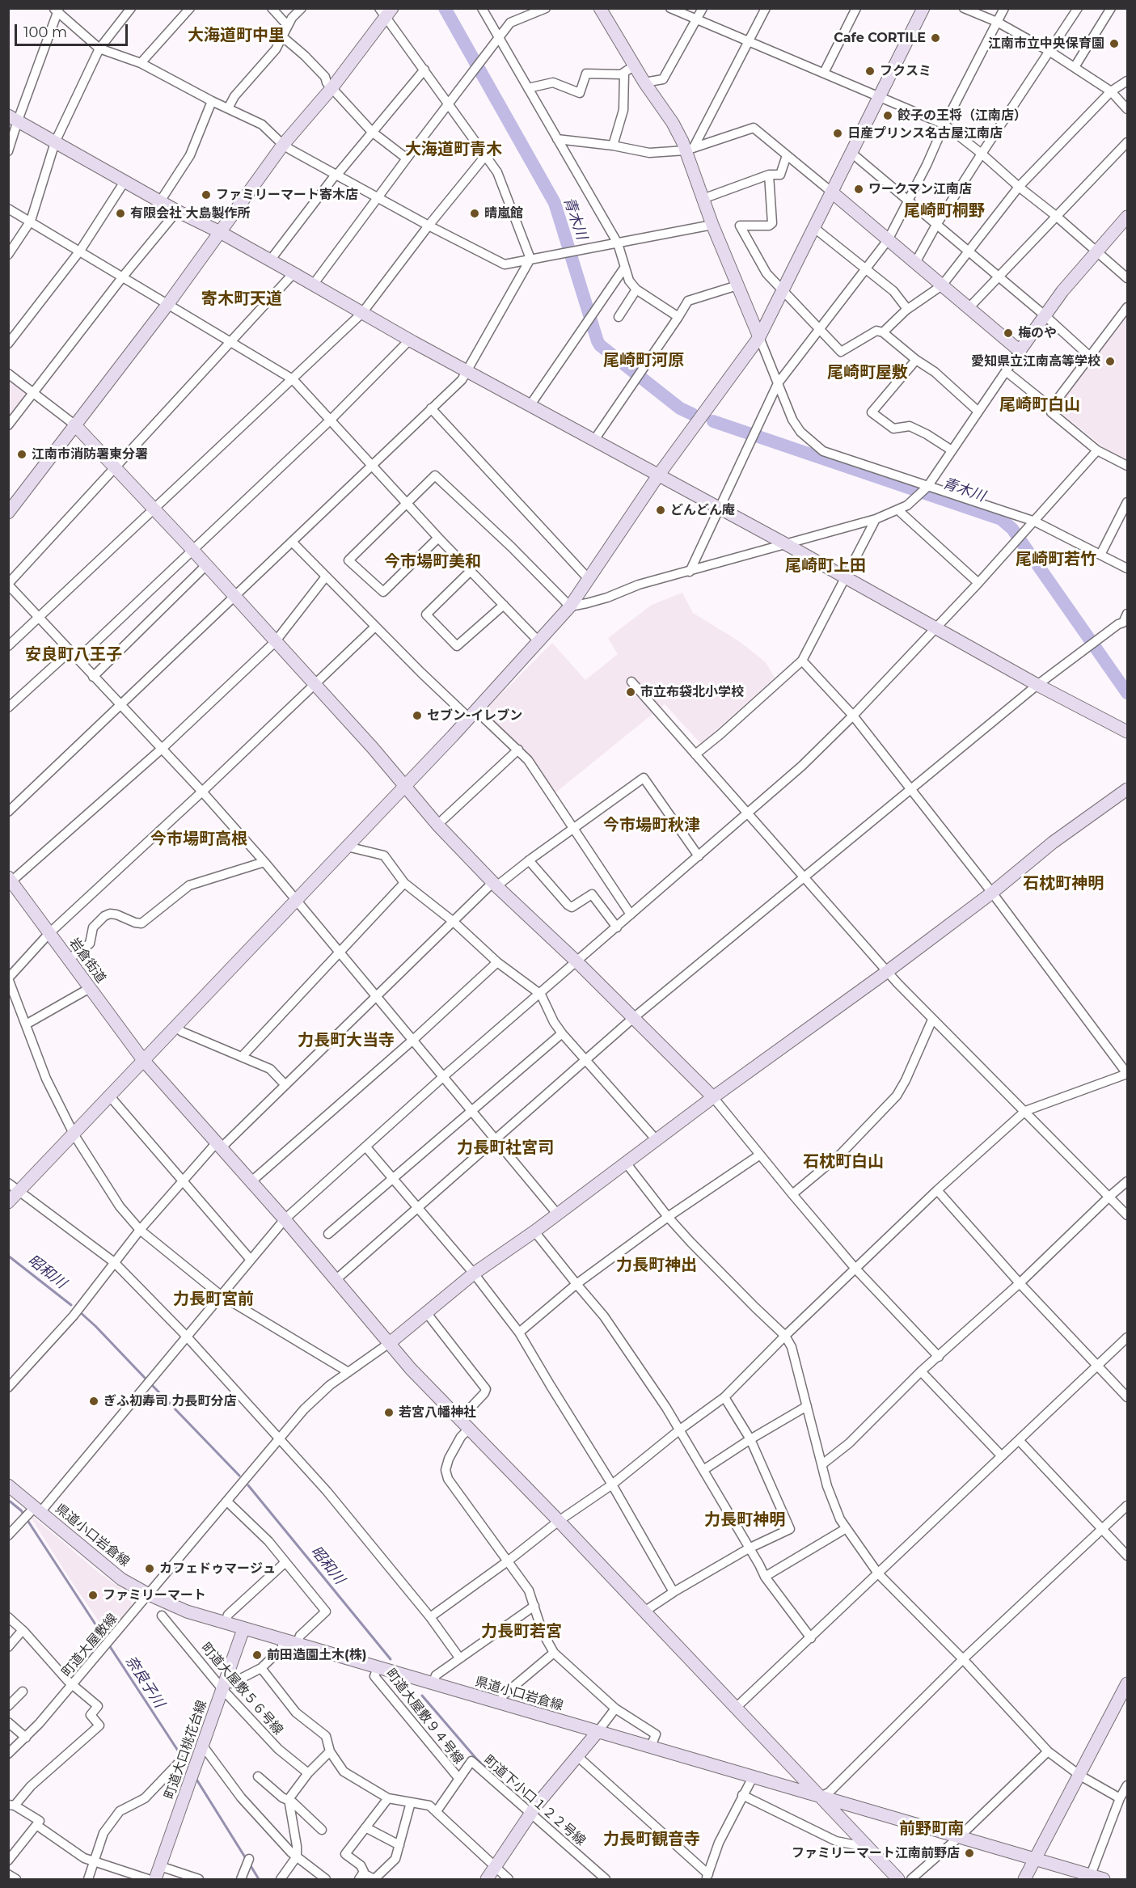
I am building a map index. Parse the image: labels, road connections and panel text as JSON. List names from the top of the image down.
{
  "streets": {
    "street": [
      "岩倉街道",
      "県道小口岩倉線",
      "町道大屋敷線",
      "町道大屋敷５６号線",
      "町道大屋敷９４号線",
      "町道大口桃花台線",
      "町道下小口１２２号線"
    ]
  },
  "crossings": [
    ["岩倉街道", "県道小口岩倉線"],
    ["岩倉街道", "町道大屋敷線"],
    ["県道小口岩倉線", "町道大屋敷線"],
    ["県道小口岩倉線", "町道大屋敷９４号線"],
    ["県道小口岩倉線", "町道大口桃花台線"],
    ["町道大屋敷５６号線", "町道大口桃花台線"],
    ["町道大屋敷９４号線", "町道下小口１２２号線"]
  ],
  "districts": [
    "大海道町中里",
    "大海道町青木",
    "尾崎町桐野",
    "寄木町天道",
    "尾崎町河原",
    "尾崎町屋敷",
    "尾崎町白山",
    "尾崎町若竹",
    "今市場町美和",
    "尾崎町上田",
    "安良町八王子",
    "今市場町秋津",
    "今市場町高根",
    "石枕町神明",
    "力長町大当寺",
    "力長町社宮司",
    "石枕町白山",
    "力長町神出",
    "力長町宮前",
    "力長町神明",
    "力長町若宮",
    "前野町南",
    "力長町観音寺"
  ],
  "water": ["青木川", "昭和川", "奈良子川"],
  "places": [
    "Cafe CORTILE",
    "江南市立中央保育園",
    "フクスミ",
    "餃子の王将（江南店）",
    "日産プリンス名古屋江南店",
    "ワークマン江南店",
    "ファミリーマート寄木店",
    "有限会社 大島製作所",
    "晴嵐館",
    "梅のや",
    "愛知県立江南高等学校",
    "江南市消防署東分署",
    "どんどん庵",
    "市立布袋北小学校",
    "セブン-イレブン",
    "ぎふ初寿司 力長町分店",
    "若宮八幡神社",
    "カフェドゥマージュ",
    "ファミリーマート",
    "前田造園土木(株)",
    "ファミリーマート江南前野店"
  ],
  "scale_bar": "100 m"
}
